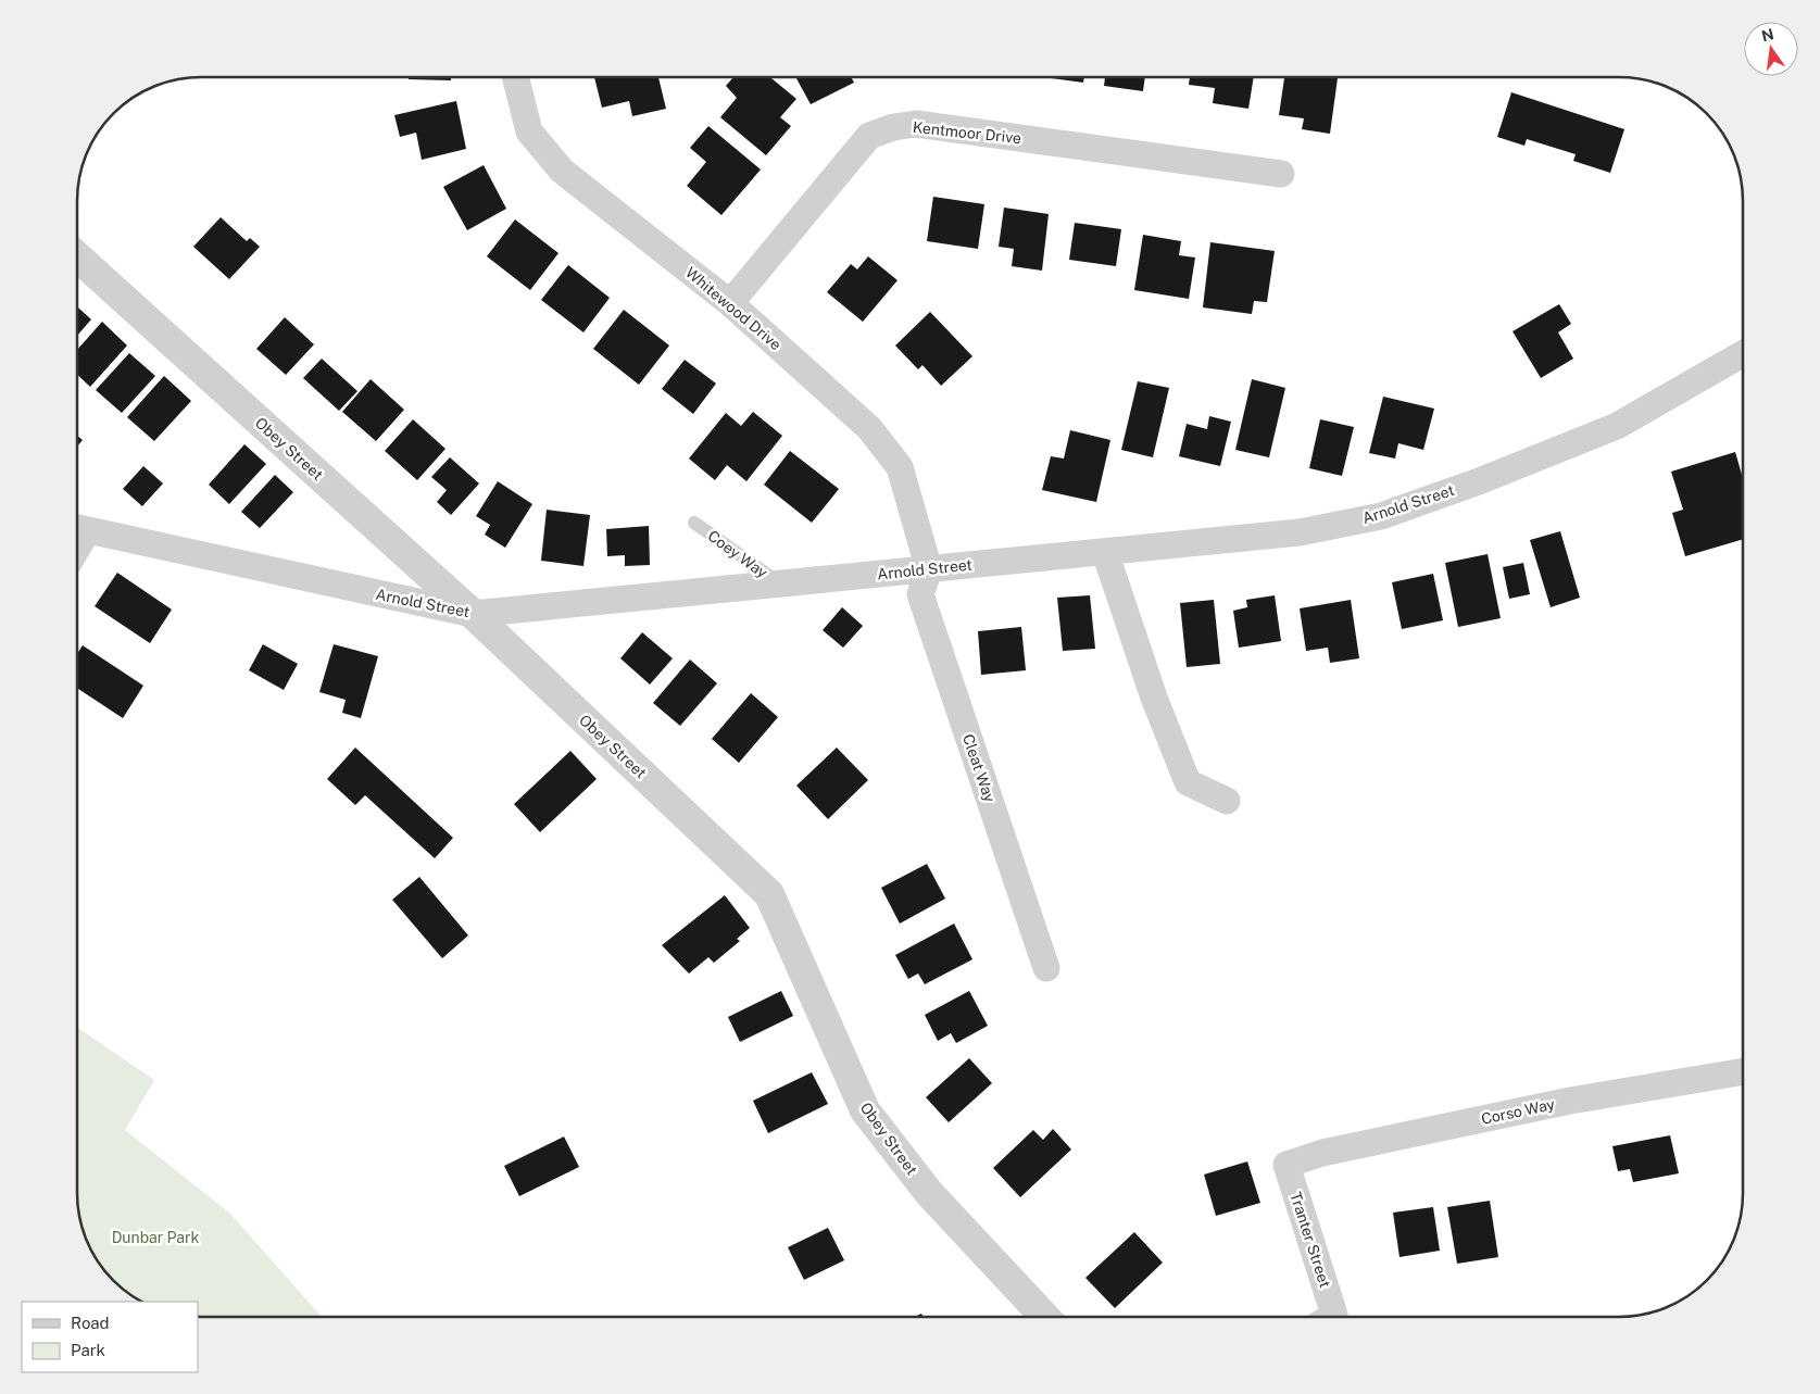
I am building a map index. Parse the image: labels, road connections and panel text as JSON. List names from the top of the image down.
{
  "streets": {
    "street": [
      "Kentmoor Drive",
      "Whitewood Drive",
      "Obey Street",
      "Arnold Street",
      "Cleat Way",
      "Corso Way",
      "Tranter Street"
    ],
    "lane": ["Coey Way"]
  },
  "crossings": [
    ["Kentmoor Drive", "Whitewood Drive"],
    ["Whitewood Drive", "Arnold Street"],
    ["Whitewood Drive", "Cleat Way"],
    ["Obey Street", "Arnold Street"],
    ["Arnold Street", "Coey Way"],
    ["Arnold Street", "Cleat Way"],
    ["Corso Way", "Tranter Street"]
  ],
  "parks": ["Dunbar Park"],
  "legend": ["Road", "Park"],
  "north": "top"
}
